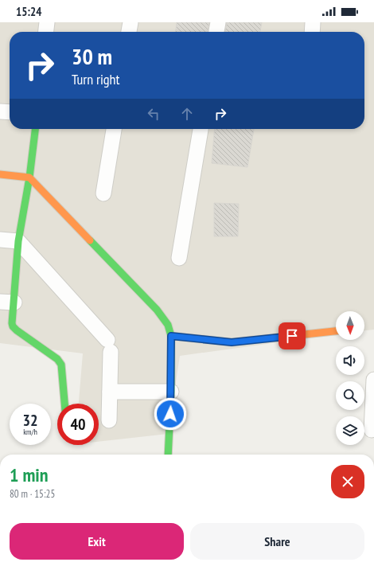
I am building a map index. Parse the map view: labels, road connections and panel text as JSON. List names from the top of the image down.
{
  "north": "bottom",
  "page": {
    "status": "15:24",
    "turn": ["30 m", "Turn right"],
    "speed": "32 km/h",
    "limit": "40",
    "heading": ["1 min", "80 m · 15:25"],
    "buttons": ["Exit", "Share"]
  }
}
